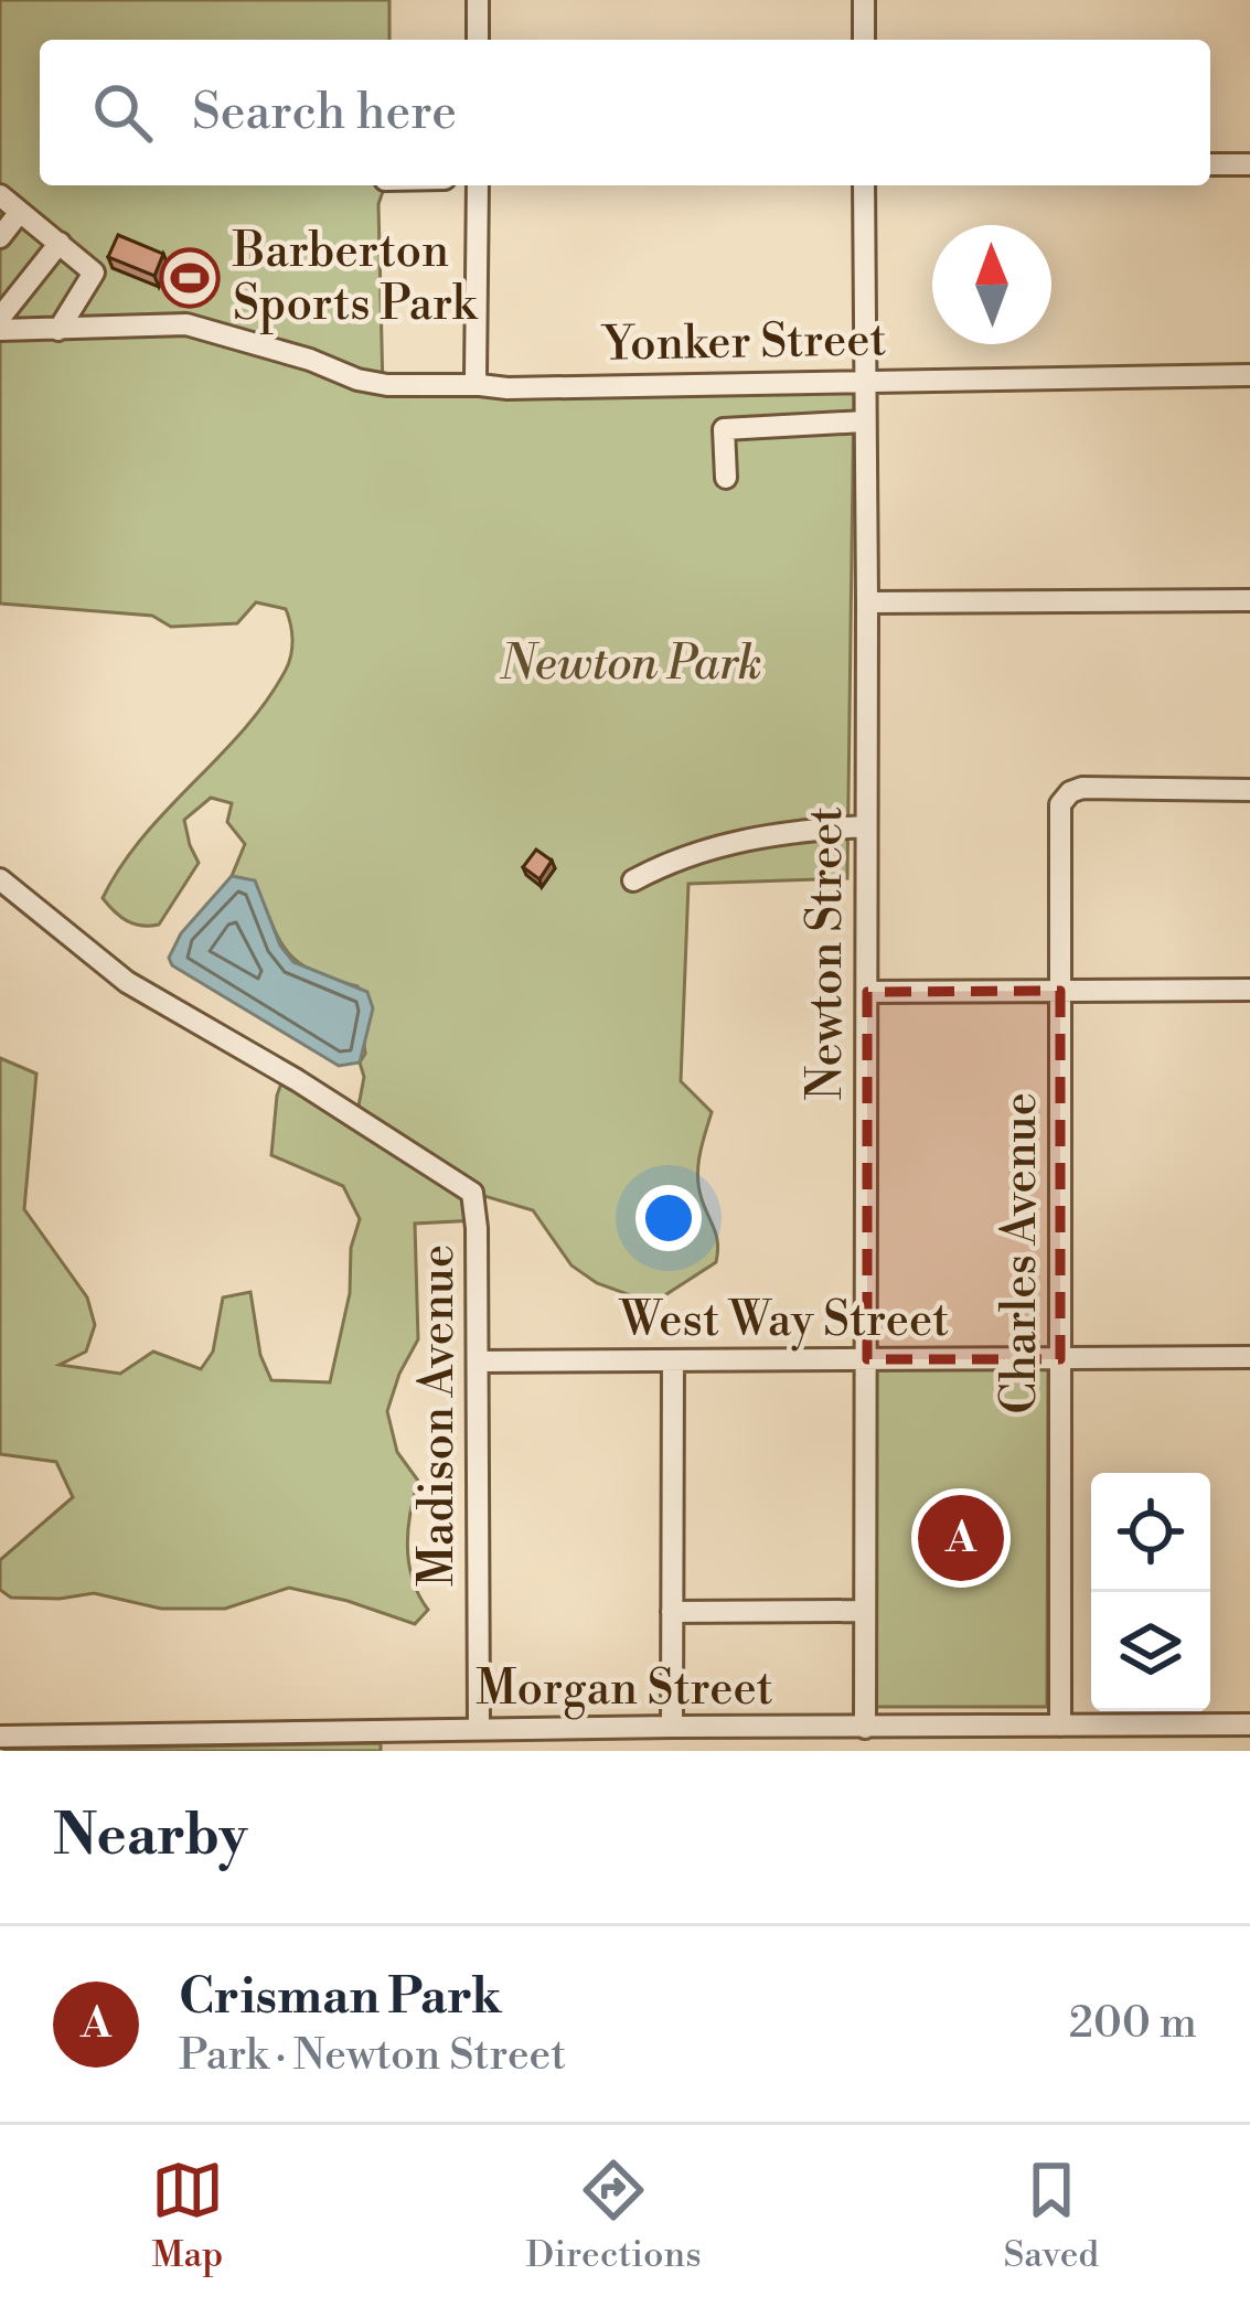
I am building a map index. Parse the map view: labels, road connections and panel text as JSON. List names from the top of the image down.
{
  "streets": {
    "street": [
      "Yonker Street",
      "Newton Street",
      "Charles Avenue",
      "West Way Street",
      "Madison Avenue",
      "Morgan Street"
    ]
  },
  "crossings": [
    ["Yonker Street", "Newton Street"],
    ["Newton Street", "West Way Street"],
    ["Newton Street", "Morgan Street"],
    ["Charles Avenue", "West Way Street"],
    ["Charles Avenue", "Morgan Street"],
    ["West Way Street", "Madison Avenue"],
    ["Madison Avenue", "Morgan Street"]
  ],
  "parks": ["Newton Park"],
  "places": {
    "sports": ["Barberton Sports Park"]
  },
  "north": "top",
  "page": {
    "search": "Search here",
    "pins": "A",
    "heading": "Nearby",
    "list": [
      {
        "mark": "A",
        "name": "Crisman Park",
        "note": "Park · Newton Street",
        "value": "200 m"
      }
    ],
    "nav": ["Map", "Directions", "Saved"]
  }
}
